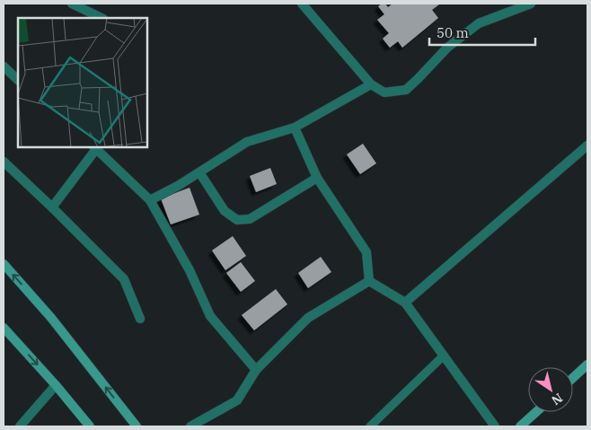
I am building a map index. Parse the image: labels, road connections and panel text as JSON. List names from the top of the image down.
{
  "scale_bar": "50 m",
  "north": "bottom right"
}
